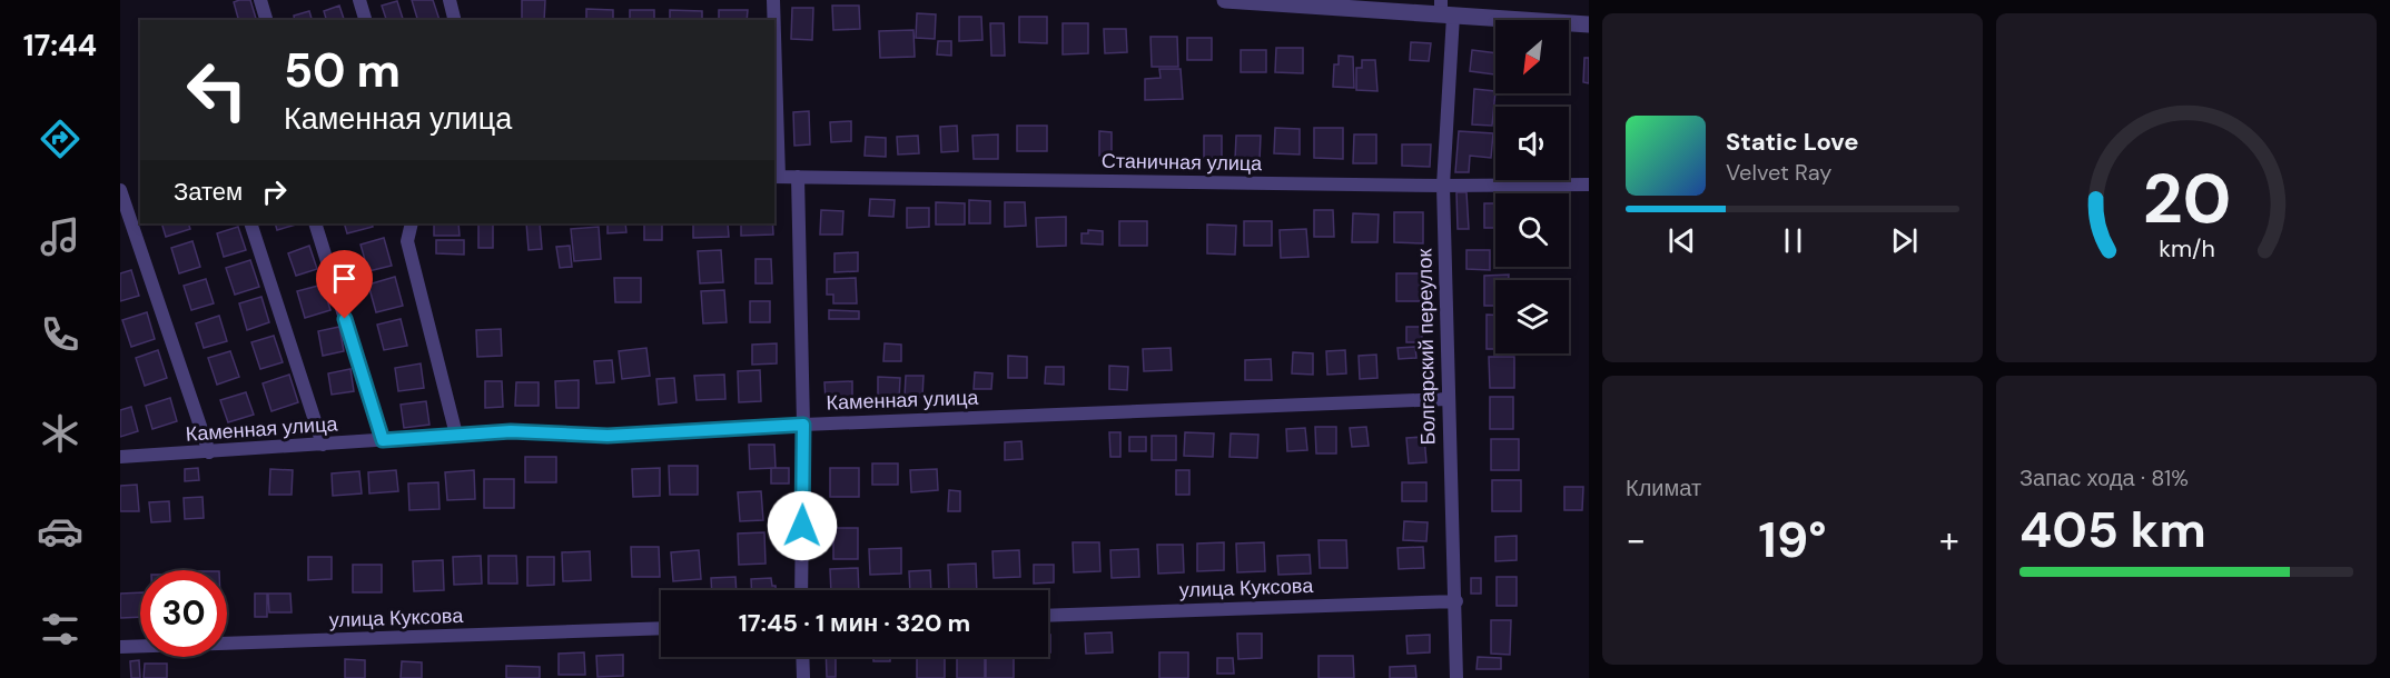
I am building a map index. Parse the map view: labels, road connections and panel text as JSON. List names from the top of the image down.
{
  "streets": {
    "street": [
      "Станичная улица",
      "Болгарский переулок",
      "Каменная улица",
      "улица Куксова"
    ]
  },
  "crossings": [
    ["Станичная улица", "Болгарский переулок"],
    ["Болгарский переулок", "Каменная улица"],
    ["Болгарский переулок", "улица Куксова"]
  ],
  "north": "bottom left",
  "page": {
    "tabs": "17:44",
    "turn": ["50 m", "Каменная улица"],
    "song": ["Static Love", "Velvet Ray"],
    "then": "Затем",
    "tile": [
      "Климат",
      ["Запас хода · 81%", "405 km"]
    ],
    "heat": ["−", "19°", "+"],
    "limit": "30",
    "trip": "17:45 · 1 мин · 320 m",
    "gauge": ["20", "km/h"]
  }
}
